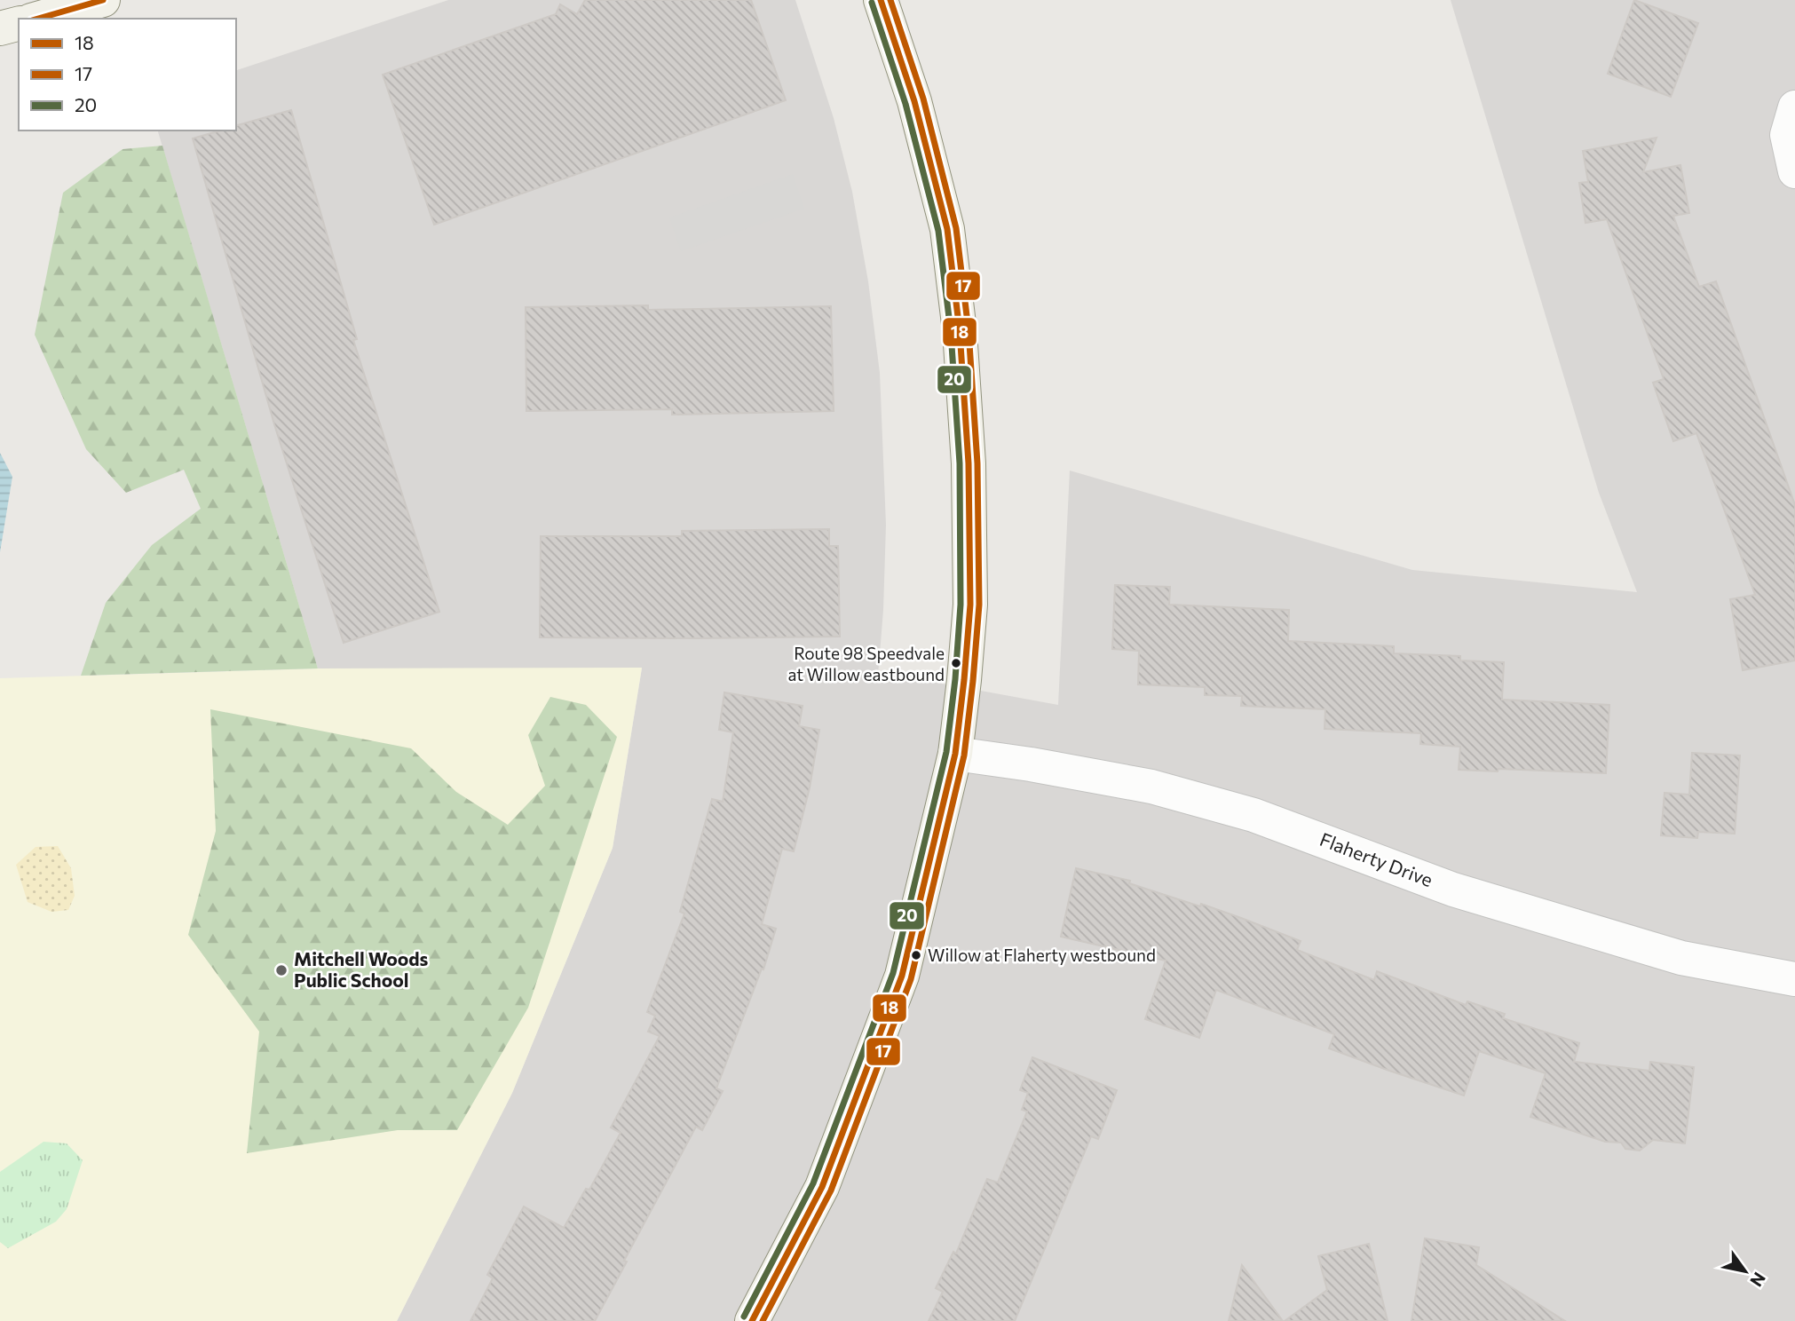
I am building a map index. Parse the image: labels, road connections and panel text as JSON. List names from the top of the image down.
{
  "streets": {
    "street": ["Flaherty Drive"]
  },
  "places": ["Route 98 Speedvale at Willow eastbound", "Willow at Flaherty westbound", "Mitchell Woods Public School"],
  "lines": ["transit line 18", "transit line 17", "transit line 20"],
  "legend": ["18", "17", "20"],
  "north": "bottom right"
}
